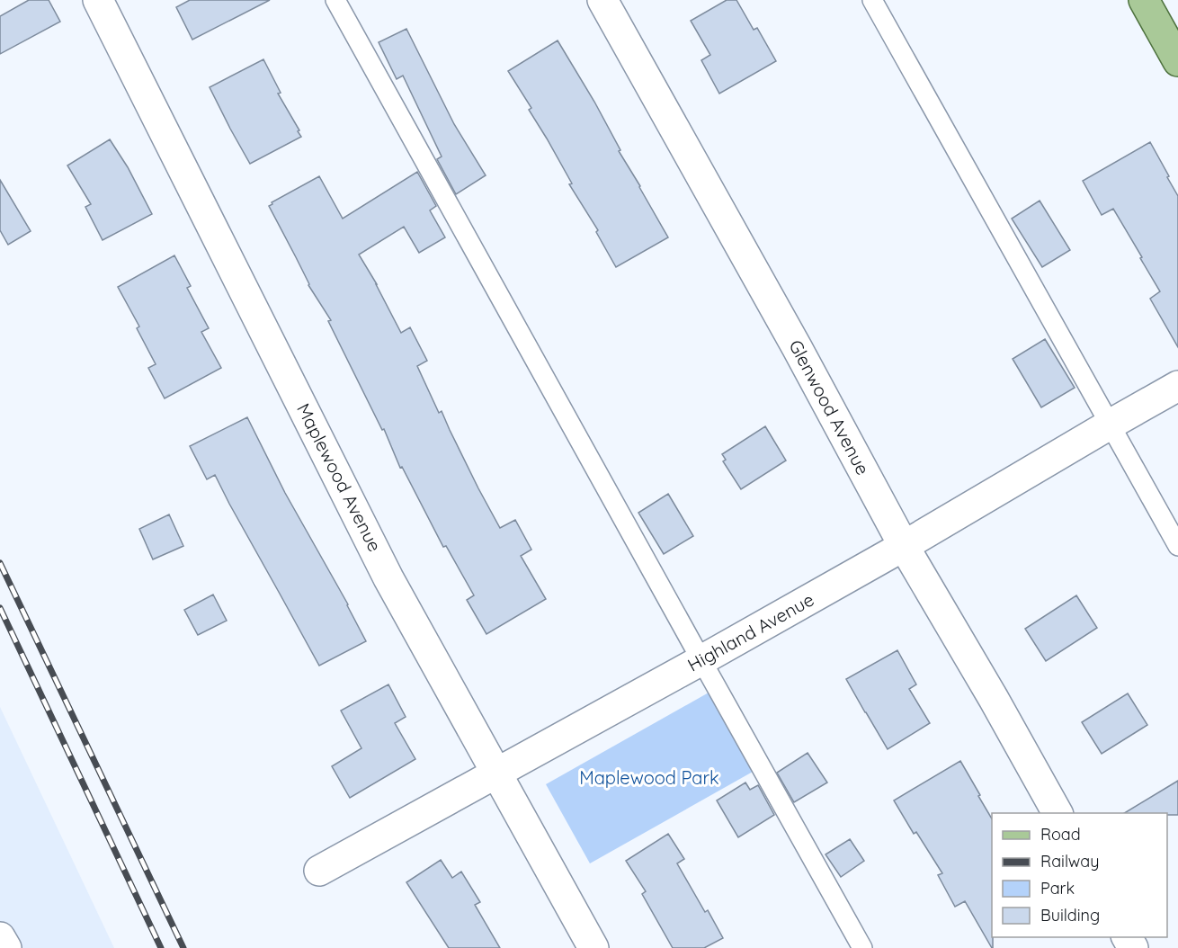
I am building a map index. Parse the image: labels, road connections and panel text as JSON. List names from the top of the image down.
{
  "streets": {
    "street": ["Glenwood Avenue", "Maplewood Avenue", "Highland Avenue"]
  },
  "crossings": [
    ["Glenwood Avenue", "Highland Avenue"],
    ["Maplewood Avenue", "Highland Avenue"]
  ],
  "parks": ["Maplewood Park"],
  "legend": [
    "Road",
    "Railway",
    "Park",
    "Building"
  ]
}
